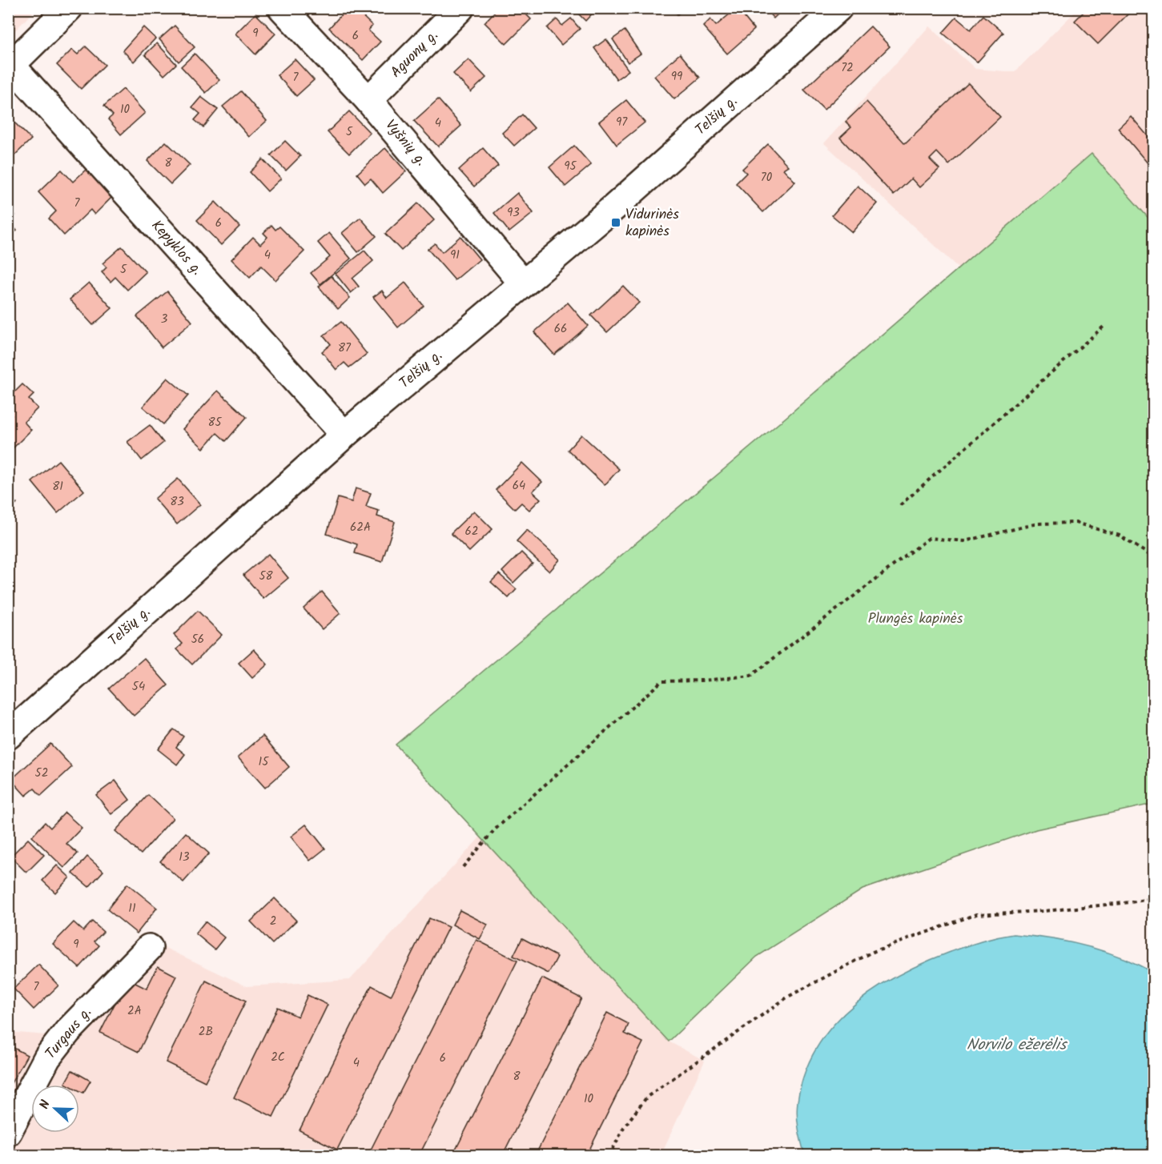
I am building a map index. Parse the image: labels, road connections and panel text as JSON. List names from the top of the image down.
{
  "streets": {
    "street": [
      "Aguonų g.",
      "Telšių g.",
      "Vyšnių g.",
      "Kepyklos g.",
      "Turgaus g."
    ]
  },
  "crossings": [
    ["Aguonų g.", "Vyšnių g."],
    ["Telšių g.", "Vyšnių g."],
    ["Telšių g.", "Kepyklos g."]
  ],
  "water": ["Norvilo ežerėlis"],
  "parks": ["Plungės kapinės"],
  "places": {
    "transit": ["Vidurinės kapinės"]
  },
  "house_numbers": [
    "9",
    "6",
    "72",
    "99",
    "7",
    "10",
    "97",
    "4",
    "5",
    "8",
    "95",
    "70",
    "7",
    "93",
    "6",
    "4",
    "91",
    "5",
    "3",
    "66",
    "87",
    "85",
    "64",
    "81",
    "83",
    "62A",
    "62",
    "58",
    "56",
    "54",
    "15",
    "52",
    "13",
    "11",
    "2",
    "9",
    "7",
    "2A",
    "2B",
    "2C",
    "6",
    "4",
    "8",
    "10"
  ],
  "north": "left"
}
